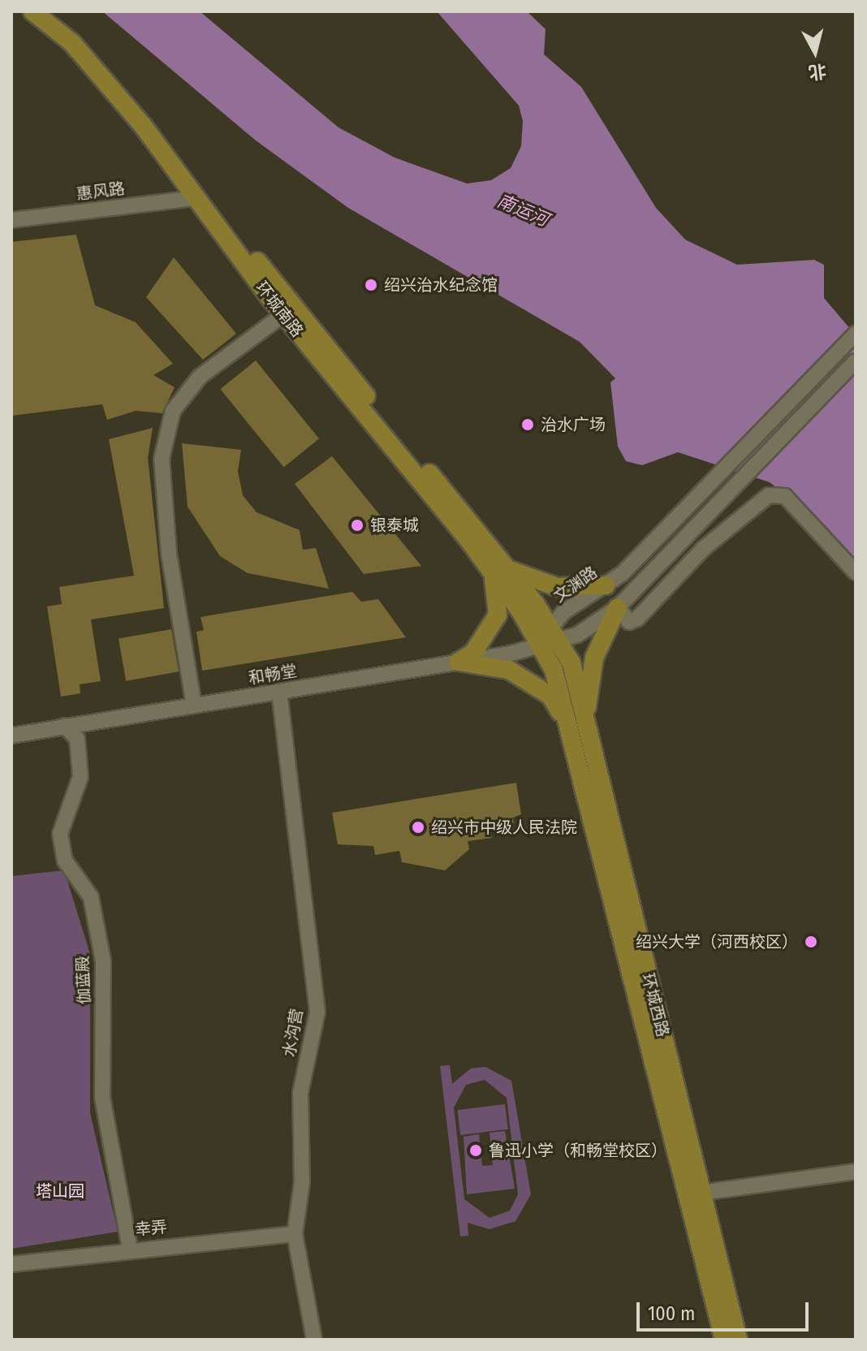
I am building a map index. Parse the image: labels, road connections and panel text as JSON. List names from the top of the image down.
{
  "streets": {
    "main road": ["环城南路", "环城西路"],
    "street": [
      "惠风路",
      "文渊路",
      "和畅堂",
      "伽蓝殿",
      "水沟营",
      "幸弄"
    ]
  },
  "crossings": [
    ["惠风路", "环城南路"],
    ["环城南路", "环城西路"],
    ["文渊路", "和畅堂"],
    ["文渊路", "环城西路"],
    ["和畅堂", "伽蓝殿"],
    ["和畅堂", "环城西路"],
    ["和畅堂", "水沟营"],
    ["伽蓝殿", "幸弄"],
    ["水沟营", "幸弄"]
  ],
  "water": ["南运河"],
  "parks": ["塔山园"],
  "places": [
    "绍兴治水纪念馆",
    "治水广场",
    "银泰城",
    "绍兴市中级人民法院",
    "绍兴大学（河西校区）",
    "鲁迅小学（和畅堂校区）"
  ],
  "scale_bar": "100 m",
  "north": "bottom"
}
